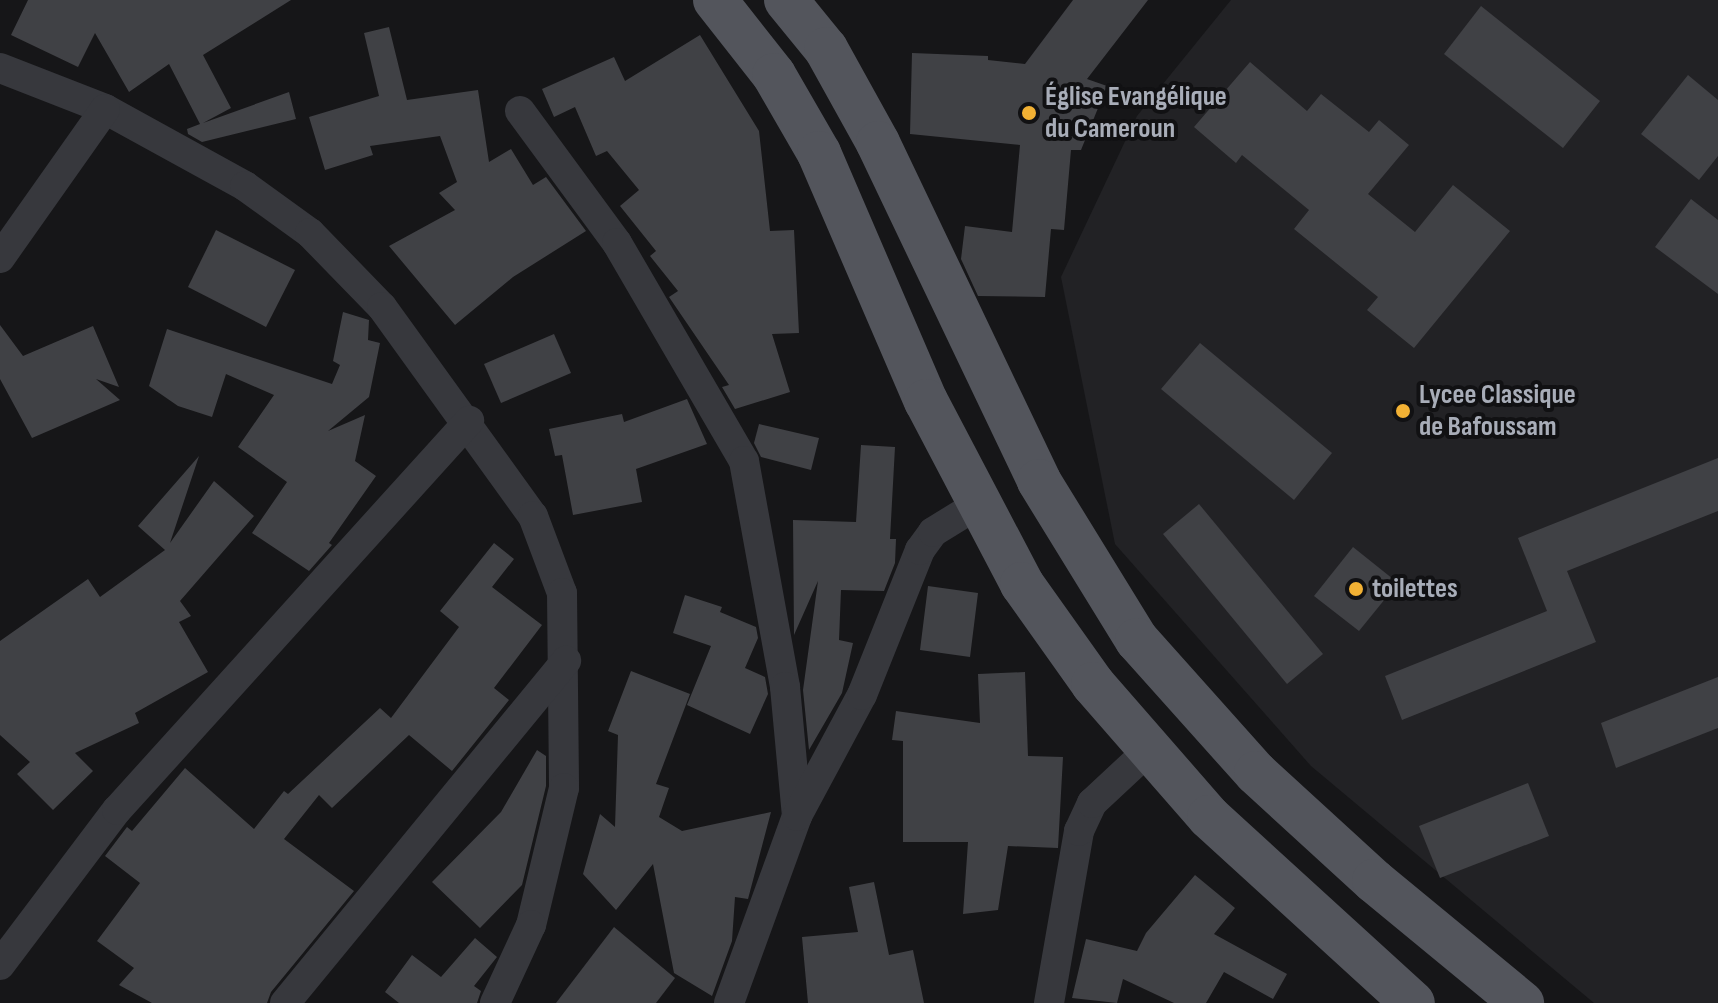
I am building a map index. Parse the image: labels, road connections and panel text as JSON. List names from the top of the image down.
{
  "places": ["Église Evangélique du Cameroun", "Lycee Classique de Bafoussam", "toilettes"]
}
